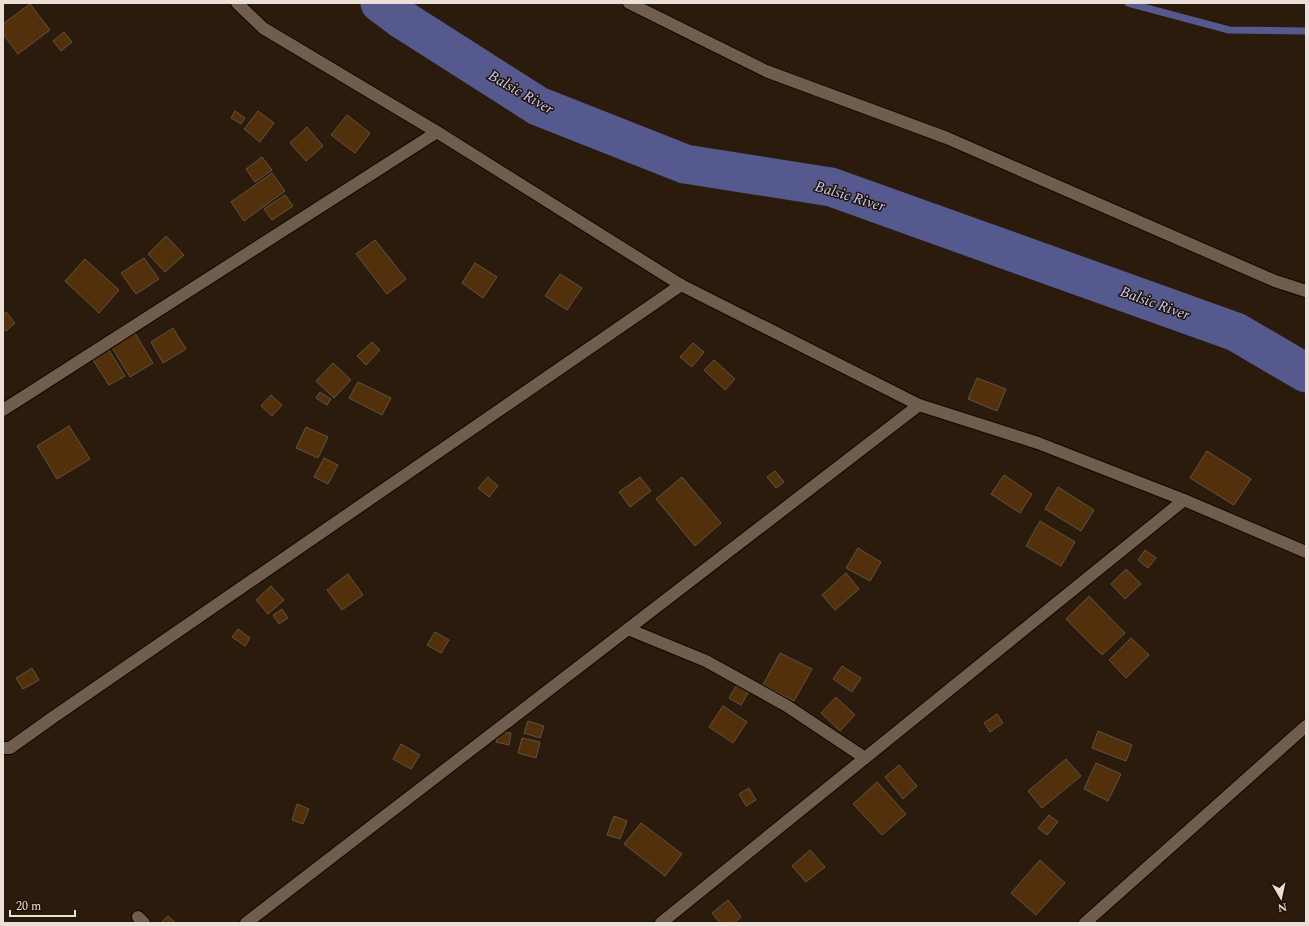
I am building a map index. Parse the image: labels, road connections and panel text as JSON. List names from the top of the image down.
{
  "water": ["Balsic River"],
  "scale_bar": "20 m",
  "north": "bottom"
}
